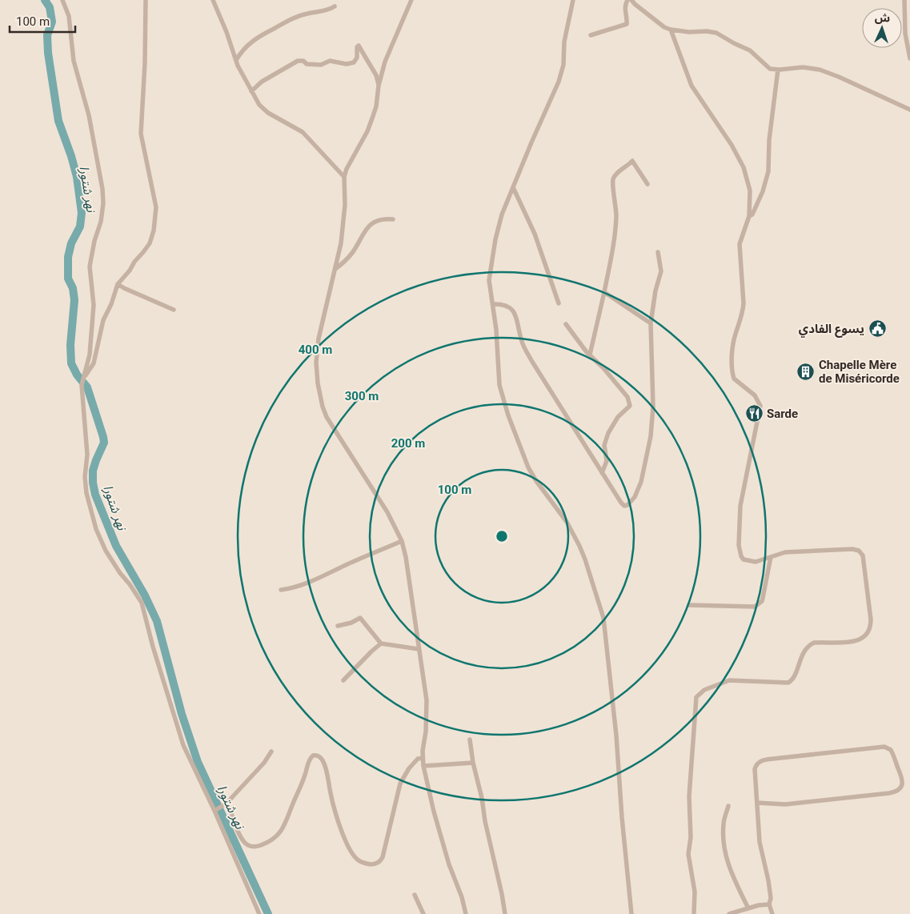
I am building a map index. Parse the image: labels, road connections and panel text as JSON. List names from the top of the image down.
{
  "water": ["نهر شتورا"],
  "places": {
    "public building": ["يسوع الفادي"],
    "building": ["Chapelle Mère de Miséricorde"],
    "restaurant": ["Sarde"]
  },
  "scale_bar": "100 m",
  "north": "top",
  "rings": [
    "400 m",
    "300 m",
    "200 m",
    "100 m"
  ]
}
